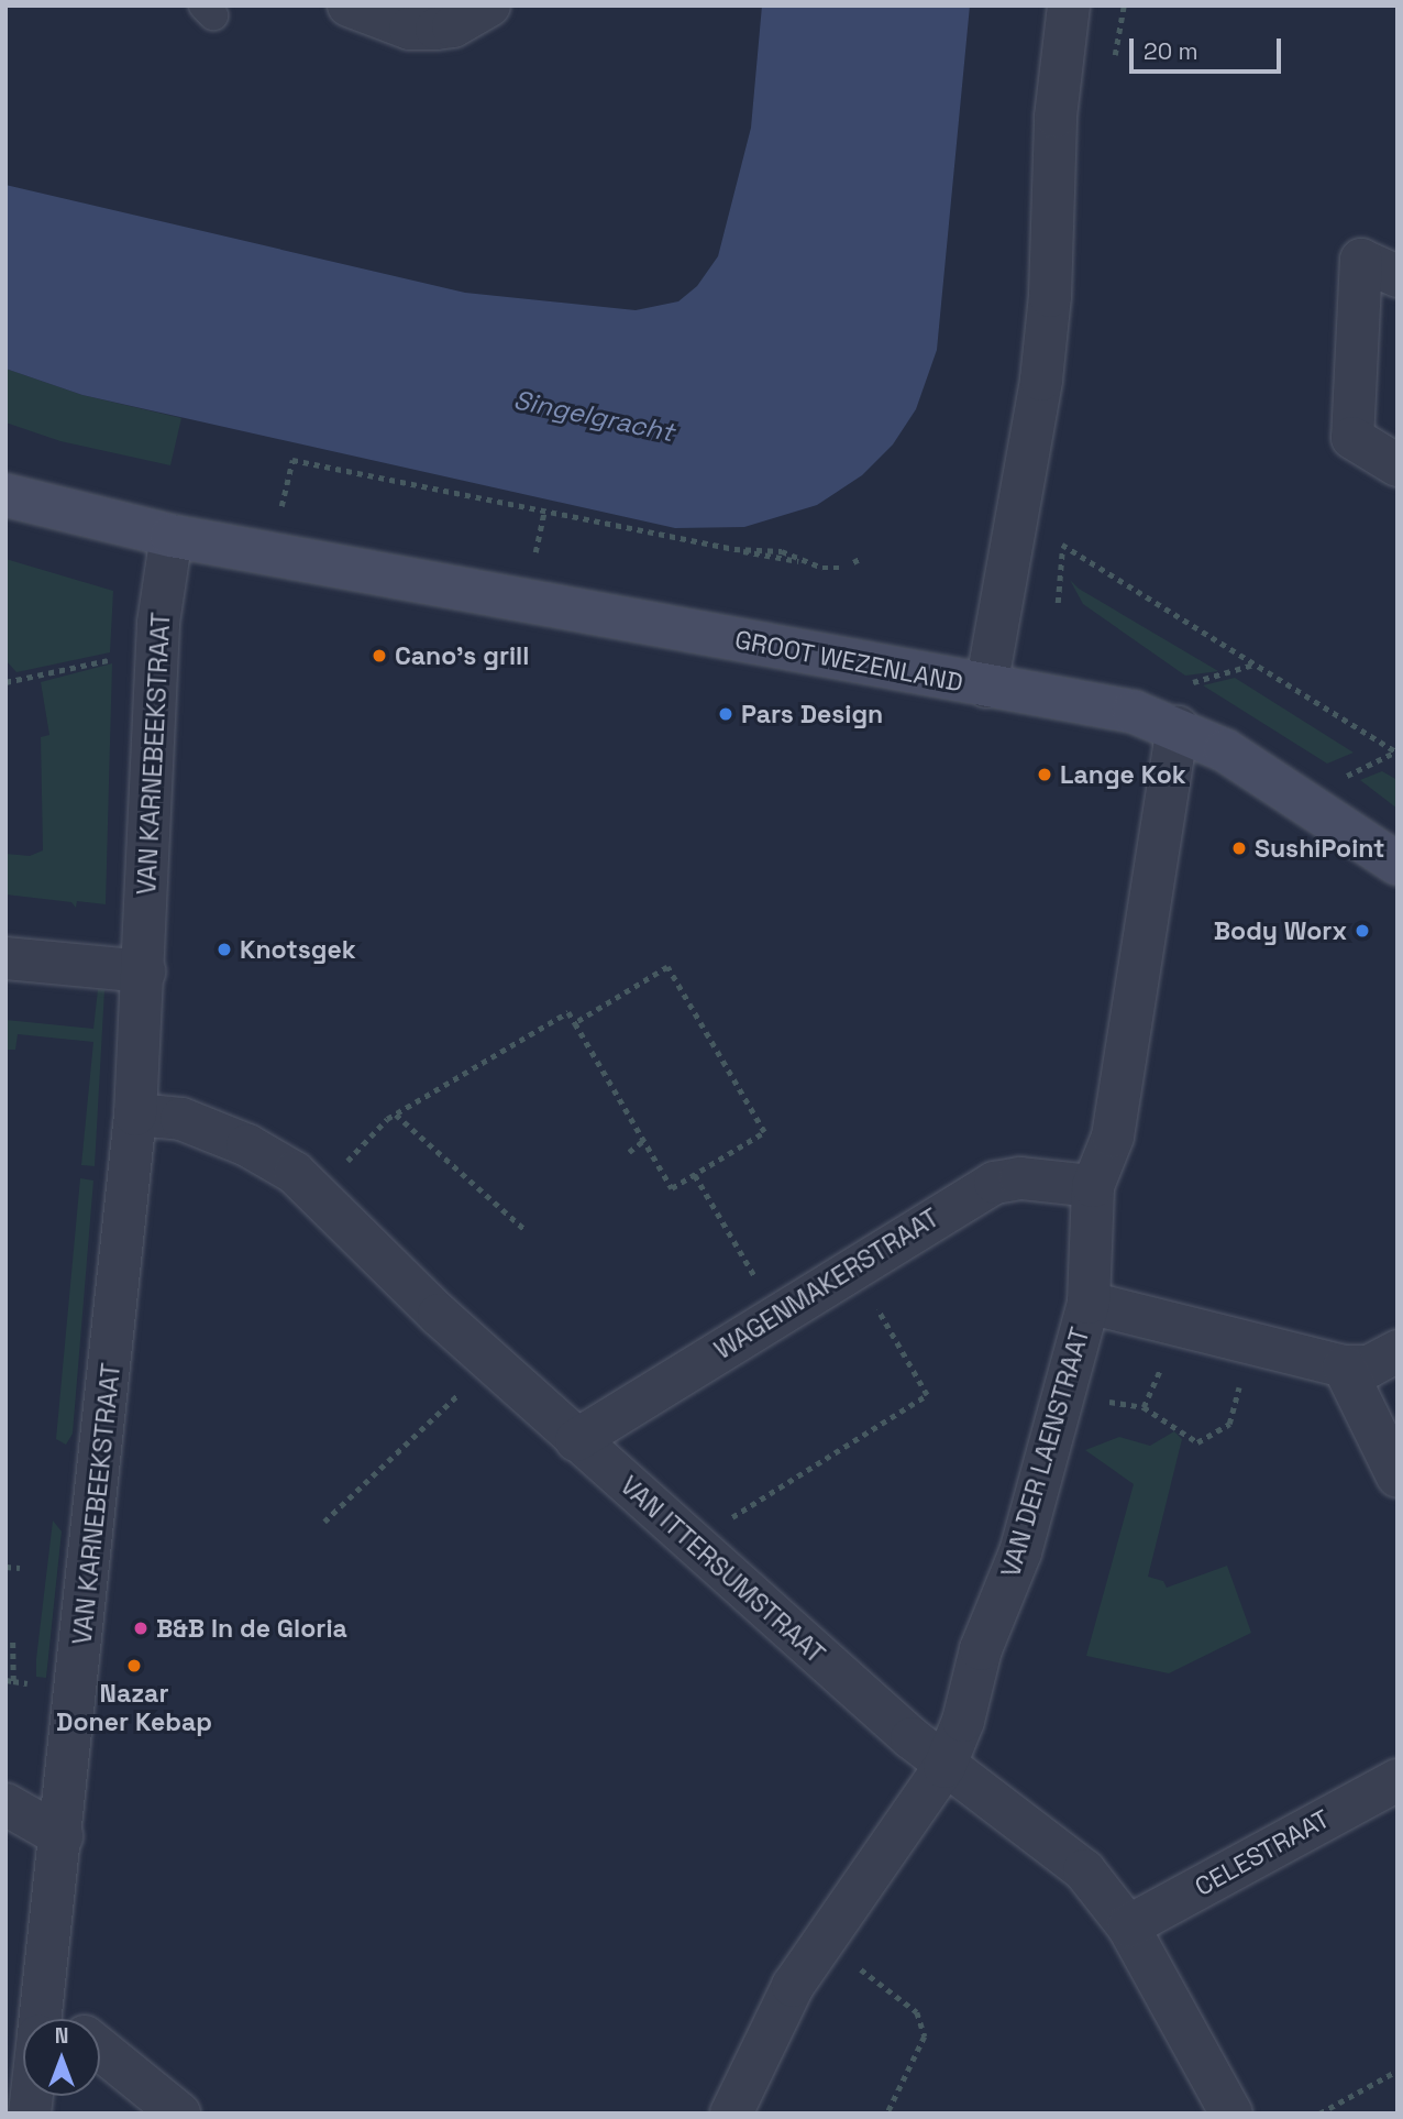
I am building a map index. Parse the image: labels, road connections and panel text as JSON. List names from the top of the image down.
{
  "streets": {
    "main road": ["GROOT WEZENLAND"],
    "street": [
      "VAN KARNEBEEKSTRAAT",
      "WAGENMAKERSTRAAT",
      "VAN DER LAENSTRAAT",
      "VAN ITTERSUMSTRAAT",
      "CELESTRAAT"
    ]
  },
  "crossings": [
    ["GROOT WEZENLAND", "VAN KARNEBEEKSTRAAT"],
    ["VAN KARNEBEEKSTRAAT", "VAN ITTERSUMSTRAAT"],
    ["WAGENMAKERSTRAAT", "VAN DER LAENSTRAAT"],
    ["WAGENMAKERSTRAAT", "VAN ITTERSUMSTRAAT"],
    ["VAN DER LAENSTRAAT", "VAN ITTERSUMSTRAAT"],
    ["VAN ITTERSUMSTRAAT", "CELESTRAAT"]
  ],
  "water": ["Singelgracht"],
  "places": [
    "Cano's grill",
    "Pars Design",
    "Lange Kok",
    "SushiPoint",
    "Body Worx",
    "Knotsgek",
    "B&B In de Gloria",
    "Nazar Doner Kebap"
  ],
  "scale_bar": "20 m",
  "north": "top"
}
